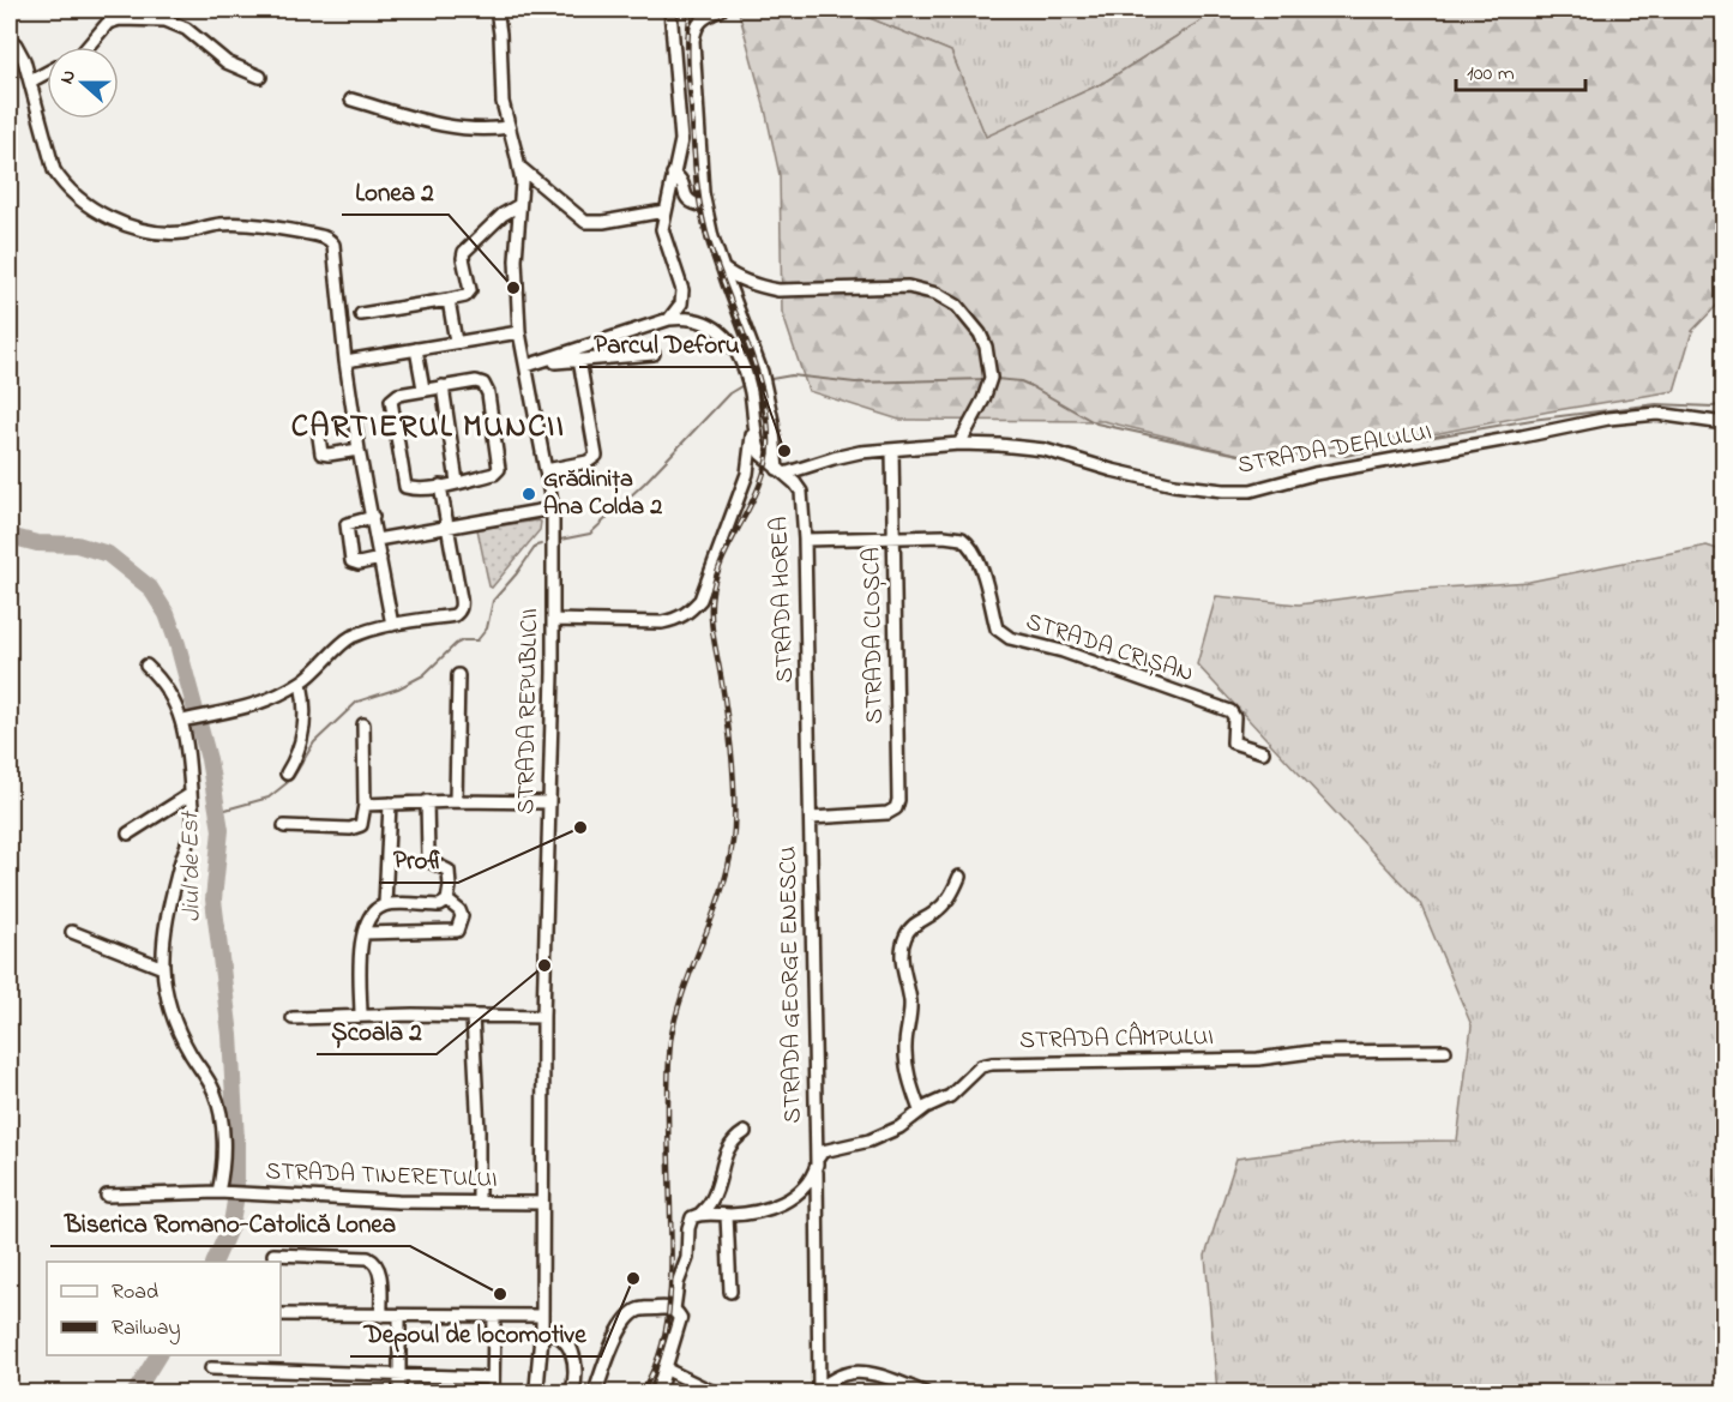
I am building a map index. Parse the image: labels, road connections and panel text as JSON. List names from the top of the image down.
{
  "streets": {
    "main road": ["STRADA REPUBLICII"],
    "street": [
      "STRADA DEALULUI",
      "STRADA HOREA",
      "STRADA CLOȘCA",
      "STRADA CRIȘAN",
      "STRADA GEORGE ENESCU",
      "STRADA CÂMPULUI",
      "STRADA TINERETULUI"
    ]
  },
  "crossings": [
    ["STRADA DEALULUI", "STRADA HOREA"],
    ["STRADA DEALULUI", "STRADA CLOȘCA"],
    ["STRADA HOREA", "STRADA CLOȘCA"],
    ["STRADA HOREA", "STRADA CRIȘAN"],
    ["STRADA HOREA", "STRADA GEORGE ENESCU"],
    ["STRADA CLOȘCA", "STRADA CRIȘAN"],
    ["STRADA CLOȘCA", "STRADA GEORGE ENESCU"],
    ["STRADA REPUBLICII", "STRADA TINERETULUI"],
    ["STRADA GEORGE ENESCU", "STRADA CÂMPULUI"]
  ],
  "districts": ["CARTIERUL MUNCII"],
  "water": ["Jiul de Est"],
  "places": [
    "Lonea 2",
    "Parcul Deforu",
    "Grădinița Ana Colda 2",
    "Profi",
    "Școala 2",
    "Depoul de locomotive",
    "Biserica Romano-Catolică Lonea"
  ],
  "legend": ["Road", "Railway"],
  "scale_bar": "100 m",
  "north": "left"
}
